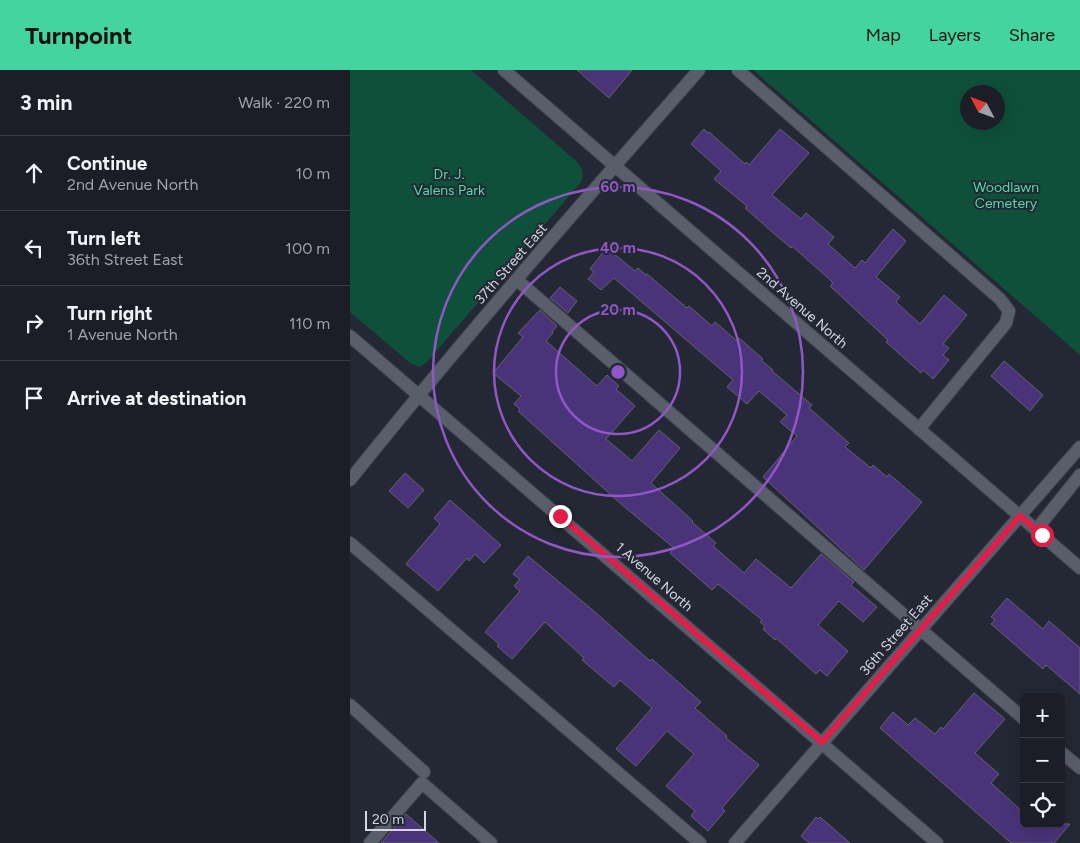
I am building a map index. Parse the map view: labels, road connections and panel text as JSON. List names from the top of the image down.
{
  "streets": {
    "street": [
      "37th Street East",
      "2nd Avenue North",
      "1 Avenue North",
      "36th Street East"
    ]
  },
  "crossings": [
    ["37th Street East", "2nd Avenue North"],
    ["37th Street East", "1 Avenue North"],
    ["2nd Avenue North", "36th Street East"],
    ["1 Avenue North", "36th Street East"]
  ],
  "parks": ["Dr. J. Valens Park", "Woodlawn Cemetery"],
  "scale_bar": "20 m",
  "north": "top left",
  "page": {
    "header": "Turnpoint",
    "nav": ["Map", "Layers", "Share"],
    "heading": ["3 min", "Walk · 220 m"],
    "list": [
      ["Continue", "2nd Avenue North", "10 m"],
      ["Turn left", "36th Street East", "100 m"],
      ["Turn right", "1 Avenue North", "110 m"],
      "Arrive at destination"
    ],
    "map_buttons": ["+", "−"],
    "scale": "20 m"
  },
  "rings": ["60 m", "40 m", "20 m"]
}
